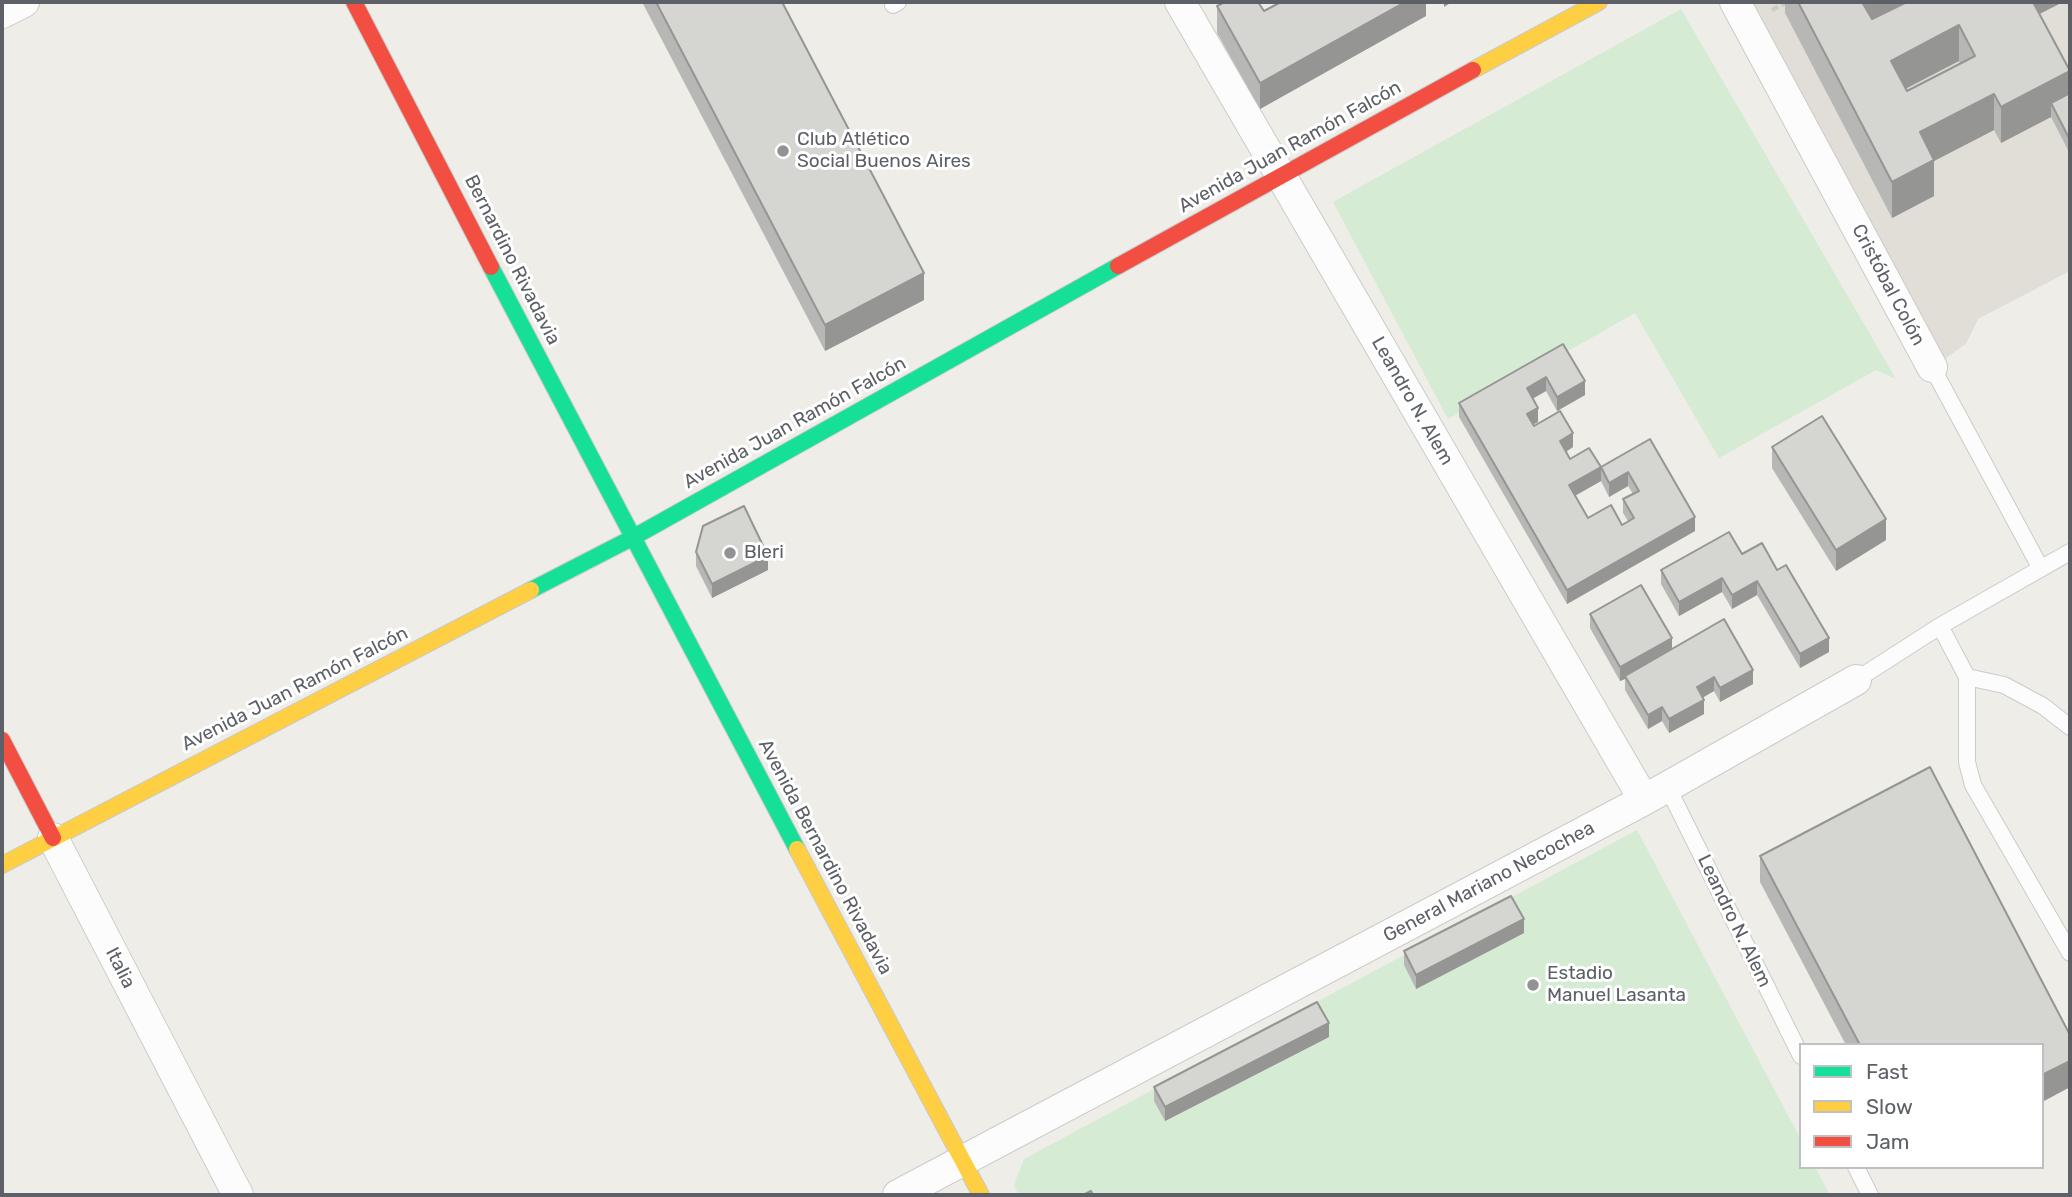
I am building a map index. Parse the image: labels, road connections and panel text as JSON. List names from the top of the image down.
{
  "streets": {
    "main road": [
      "Avenida Juan Ramón Falcón",
      "Bernardino Rivadavia",
      "Avenida Bernardino Rivadavia",
      "Italia"
    ],
    "street": ["Cristóbal Colón", "Leandro N. Alem", "General Mariano Necochea"]
  },
  "crossings": [
    ["Avenida Juan Ramón Falcón", "Bernardino Rivadavia"],
    ["Avenida Juan Ramón Falcón", "Leandro N. Alem"],
    ["Avenida Juan Ramón Falcón", "Avenida Bernardino Rivadavia"],
    ["Avenida Juan Ramón Falcón", "Italia"],
    ["Bernardino Rivadavia", "Avenida Bernardino Rivadavia"],
    ["Cristóbal Colón", "General Mariano Necochea"],
    ["Leandro N. Alem", "General Mariano Necochea"],
    ["Avenida Bernardino Rivadavia", "General Mariano Necochea"]
  ],
  "places": ["Club Atlético Social Buenos Aires", "Bleri", "Estadio Manuel Lasanta"],
  "legend": ["Fast", "Slow", "Jam"]
}
